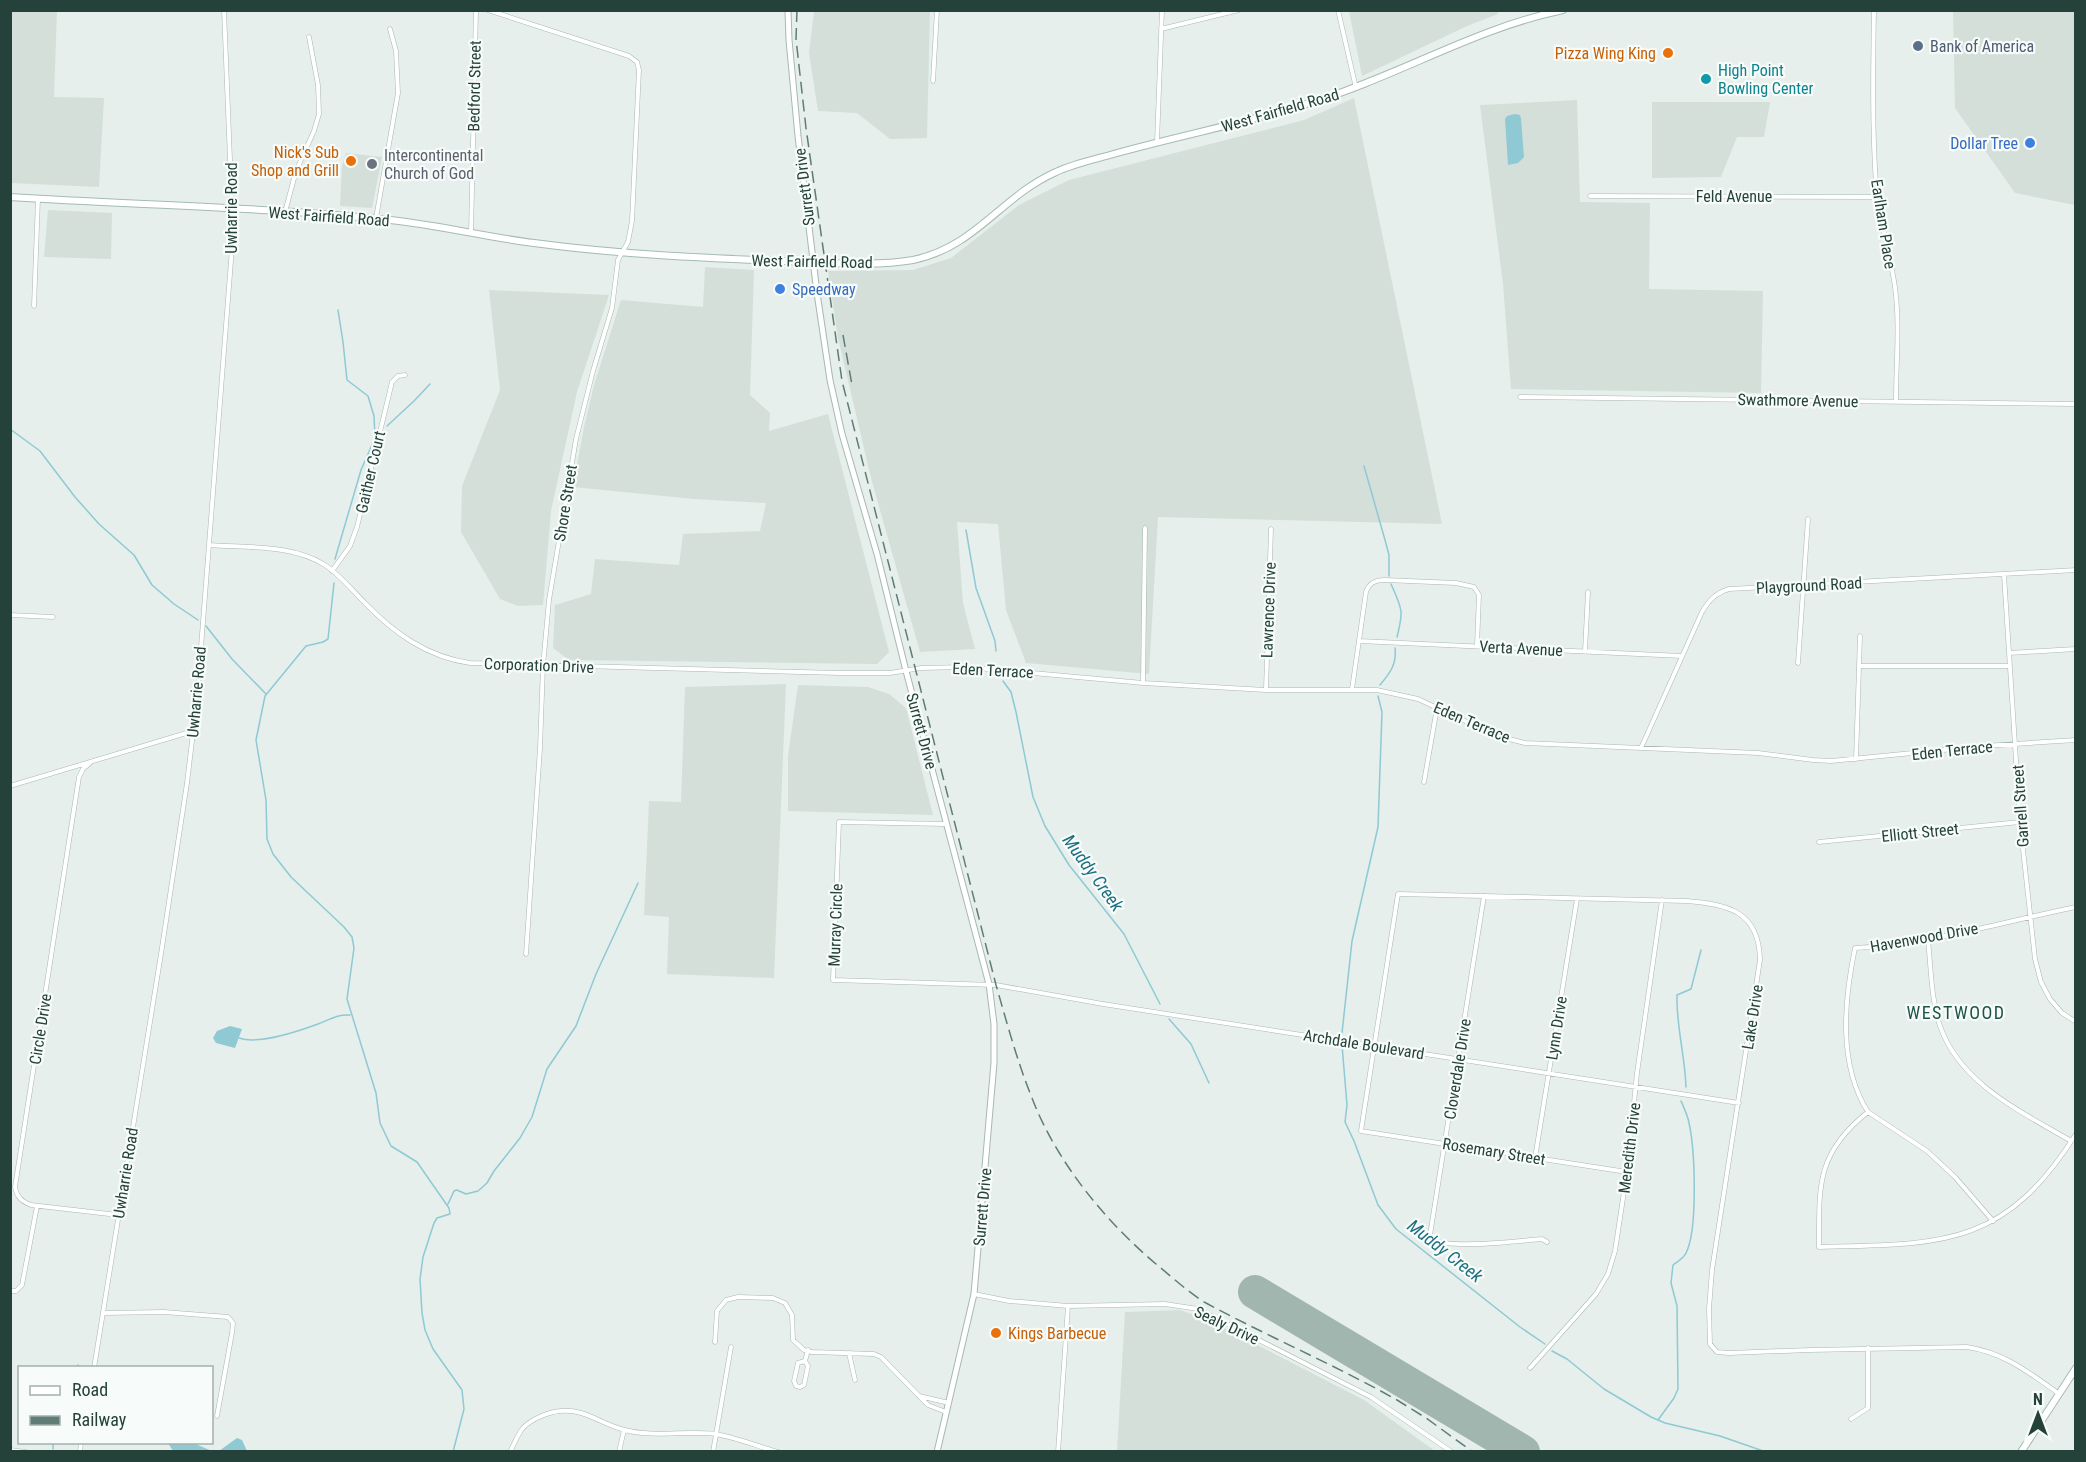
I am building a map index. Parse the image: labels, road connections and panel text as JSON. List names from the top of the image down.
{
  "streets": {
    "main road": ["West Fairfield Road"],
    "street": [
      "Bedford Street",
      "Surrett Drive",
      "Feld Avenue",
      "Uwharrie Road",
      "Earlham Place",
      "Swathmore Avenue",
      "Gaither Court",
      "Shore Street",
      "Playground Road",
      "Lawrence Drive",
      "Verta Avenue",
      "Corporation Drive",
      "Eden Terrace",
      "Garrell Street",
      "Elliott Street",
      "Murray Circle",
      "Havenwood Drive",
      "Lake Drive",
      "Lynn Drive",
      "Circle Drive",
      "Archdale Boulevard",
      "Cloverdale Drive",
      "Meredith Drive",
      "Rosemary Street",
      "Sealy Drive"
    ]
  },
  "crossings": [
    ["Bedford Street", "West Fairfield Road"],
    ["West Fairfield Road", "Surrett Drive"],
    ["West Fairfield Road", "Uwharrie Road"],
    ["West Fairfield Road", "Shore Street"],
    ["Surrett Drive", "Corporation Drive"],
    ["Surrett Drive", "Eden Terrace"],
    ["Surrett Drive", "Murray Circle"],
    ["Surrett Drive", "Archdale Boulevard"],
    ["Surrett Drive", "Sealy Drive"],
    ["Feld Avenue", "Earlham Place"],
    ["Uwharrie Road", "Corporation Drive"],
    ["Earlham Place", "Swathmore Avenue"],
    ["Gaither Court", "Corporation Drive"],
    ["Shore Street", "Corporation Drive"],
    ["Playground Road", "Verta Avenue"],
    ["Playground Road", "Eden Terrace"],
    ["Playground Road", "Garrell Street"],
    ["Lawrence Drive", "Eden Terrace"],
    ["Corporation Drive", "Eden Terrace"],
    ["Eden Terrace", "Garrell Street"],
    ["Garrell Street", "Elliott Street"],
    ["Garrell Street", "Havenwood Drive"],
    ["Murray Circle", "Archdale Boulevard"],
    ["Lake Drive", "Lynn Drive"],
    ["Lake Drive", "Archdale Boulevard"],
    ["Lake Drive", "Cloverdale Drive"],
    ["Lake Drive", "Meredith Drive"],
    ["Lake Drive", "Rosemary Street"],
    ["Lynn Drive", "Archdale Boulevard"],
    ["Lynn Drive", "Rosemary Street"],
    ["Archdale Boulevard", "Cloverdale Drive"],
    ["Archdale Boulevard", "Meredith Drive"],
    ["Cloverdale Drive", "Rosemary Street"],
    ["Meredith Drive", "Rosemary Street"]
  ],
  "districts": ["WESTWOOD"],
  "water": ["Muddy Creek"],
  "places": [
    "Bank of America",
    "Pizza Wing King",
    "High Point Bowling Center",
    "Dollar Tree",
    "Nick's Sub Shop and Grill",
    "Intercontinental Church of God",
    "Speedway",
    "Kings Barbecue"
  ],
  "legend": ["Road", "Railway"],
  "north": "top"
}
